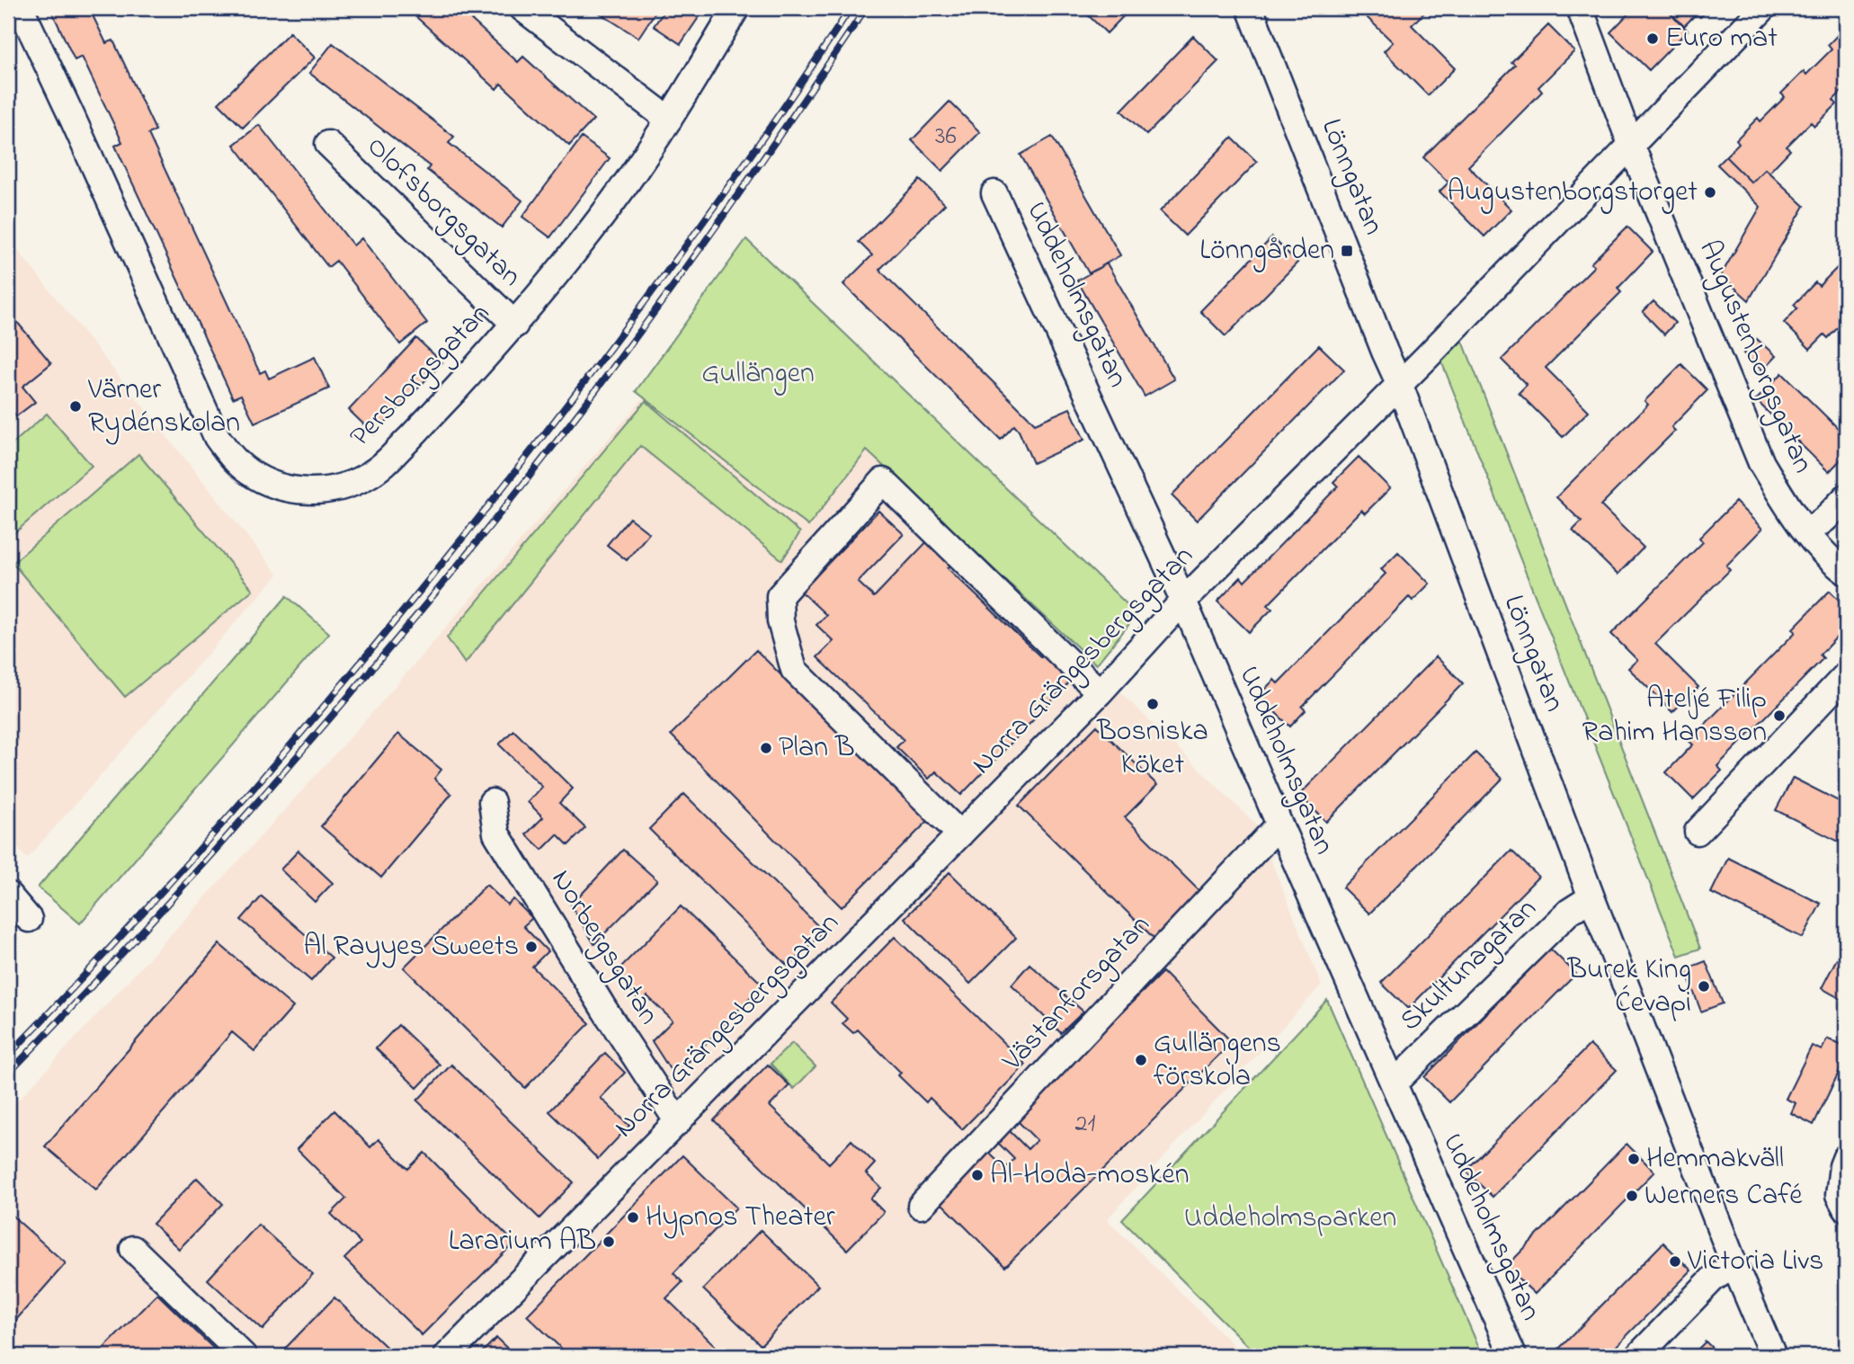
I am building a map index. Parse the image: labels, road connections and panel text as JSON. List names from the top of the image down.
{
  "streets": {
    "street": [
      "Lönngatan",
      "Olofsborgsgatan",
      "Uddeholmsgatan",
      "Augustenborgsgatan",
      "Persborgsgatan",
      "Norra Grängesbergsgatan",
      "Norbergsgatan",
      "Skultunagatan",
      "Västanforsgatan"
    ]
  },
  "crossings": [
    ["Lönngatan", "Norra Grängesbergsgatan"],
    ["Lönngatan", "Skultunagatan"],
    ["Olofsborgsgatan", "Persborgsgatan"],
    ["Uddeholmsgatan", "Norra Grängesbergsgatan"],
    ["Uddeholmsgatan", "Skultunagatan"],
    ["Uddeholmsgatan", "Västanforsgatan"],
    ["Augustenborgsgatan", "Norra Grängesbergsgatan"],
    ["Norra Grängesbergsgatan", "Norbergsgatan"]
  ],
  "parks": ["Gullängen", "Uddeholmsparken"],
  "places": {
    "other": [
      "Euro mat",
      "Augustenborgstorget",
      "Värner Rydénskolan",
      "Bosniska Köket",
      "Ateljé Filip Rahim Hansson",
      "Plan B",
      "Al Rayyes Sweets",
      "Burek King Ćevapi",
      "Gullängens förskola",
      "Hemmakväll",
      "Al-Hoda-moskén",
      "Werners Café",
      "Hypnos Theater",
      "Lararium AB",
      "Victoria Livs"
    ],
    "transit": ["Lönngården"]
  },
  "house_numbers": ["36", "21"]
}
